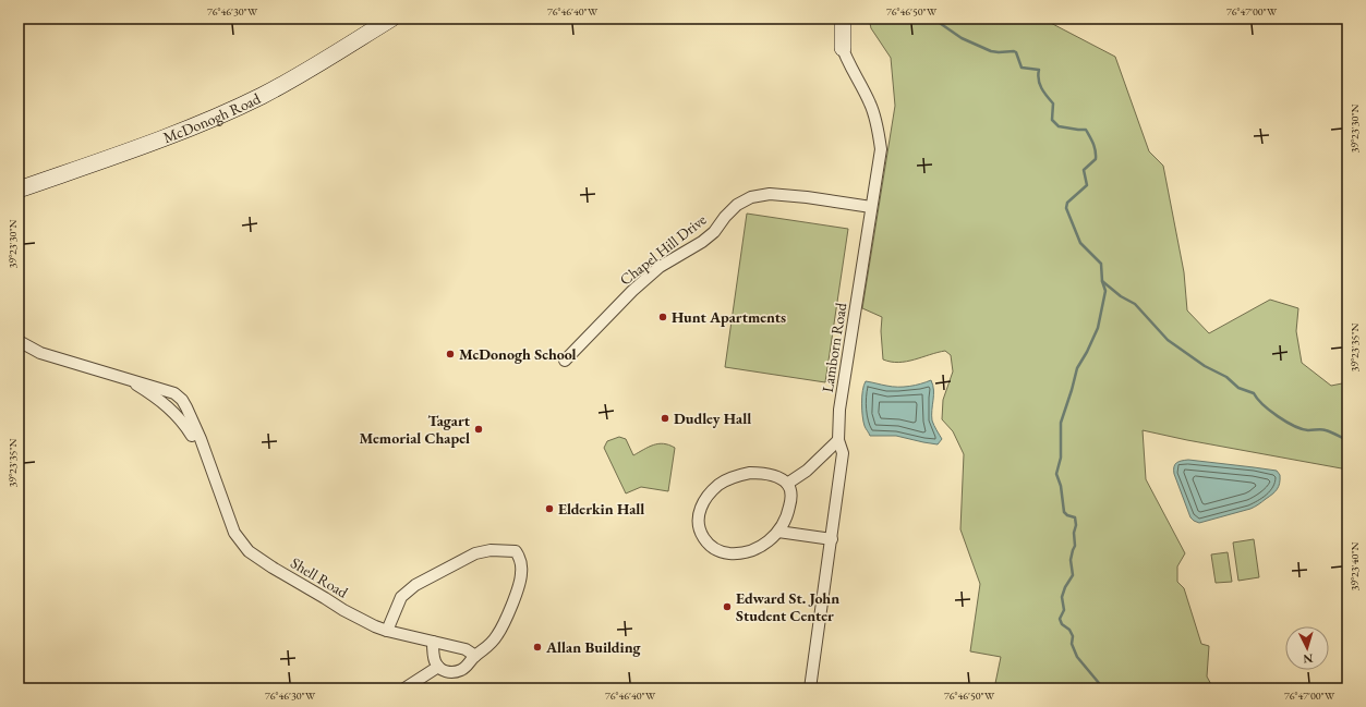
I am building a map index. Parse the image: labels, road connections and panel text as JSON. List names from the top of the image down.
{
  "streets": {
    "main road": ["McDonogh Road"],
    "street": ["Chapel Hill Drive", "Lamborn Road", "Shell Road"]
  },
  "crossings": [
    ["Chapel Hill Drive", "Lamborn Road"]
  ],
  "places": [
    "Hunt Apartments",
    "McDonogh School",
    "Dudley Hall",
    "Tagart Memorial Chapel",
    "Elderkin Hall",
    "Edward St. John Student Center",
    "Allan Building"
  ],
  "north": "bottom",
  "coordinates": [
    "76°46'30\"W",
    "76°46'40\"W",
    "76°46'50\"W",
    "76°47'00\"W",
    "39°23'30\"N",
    "39°23'35\"N",
    "39°23'40\"N"
  ]
}
